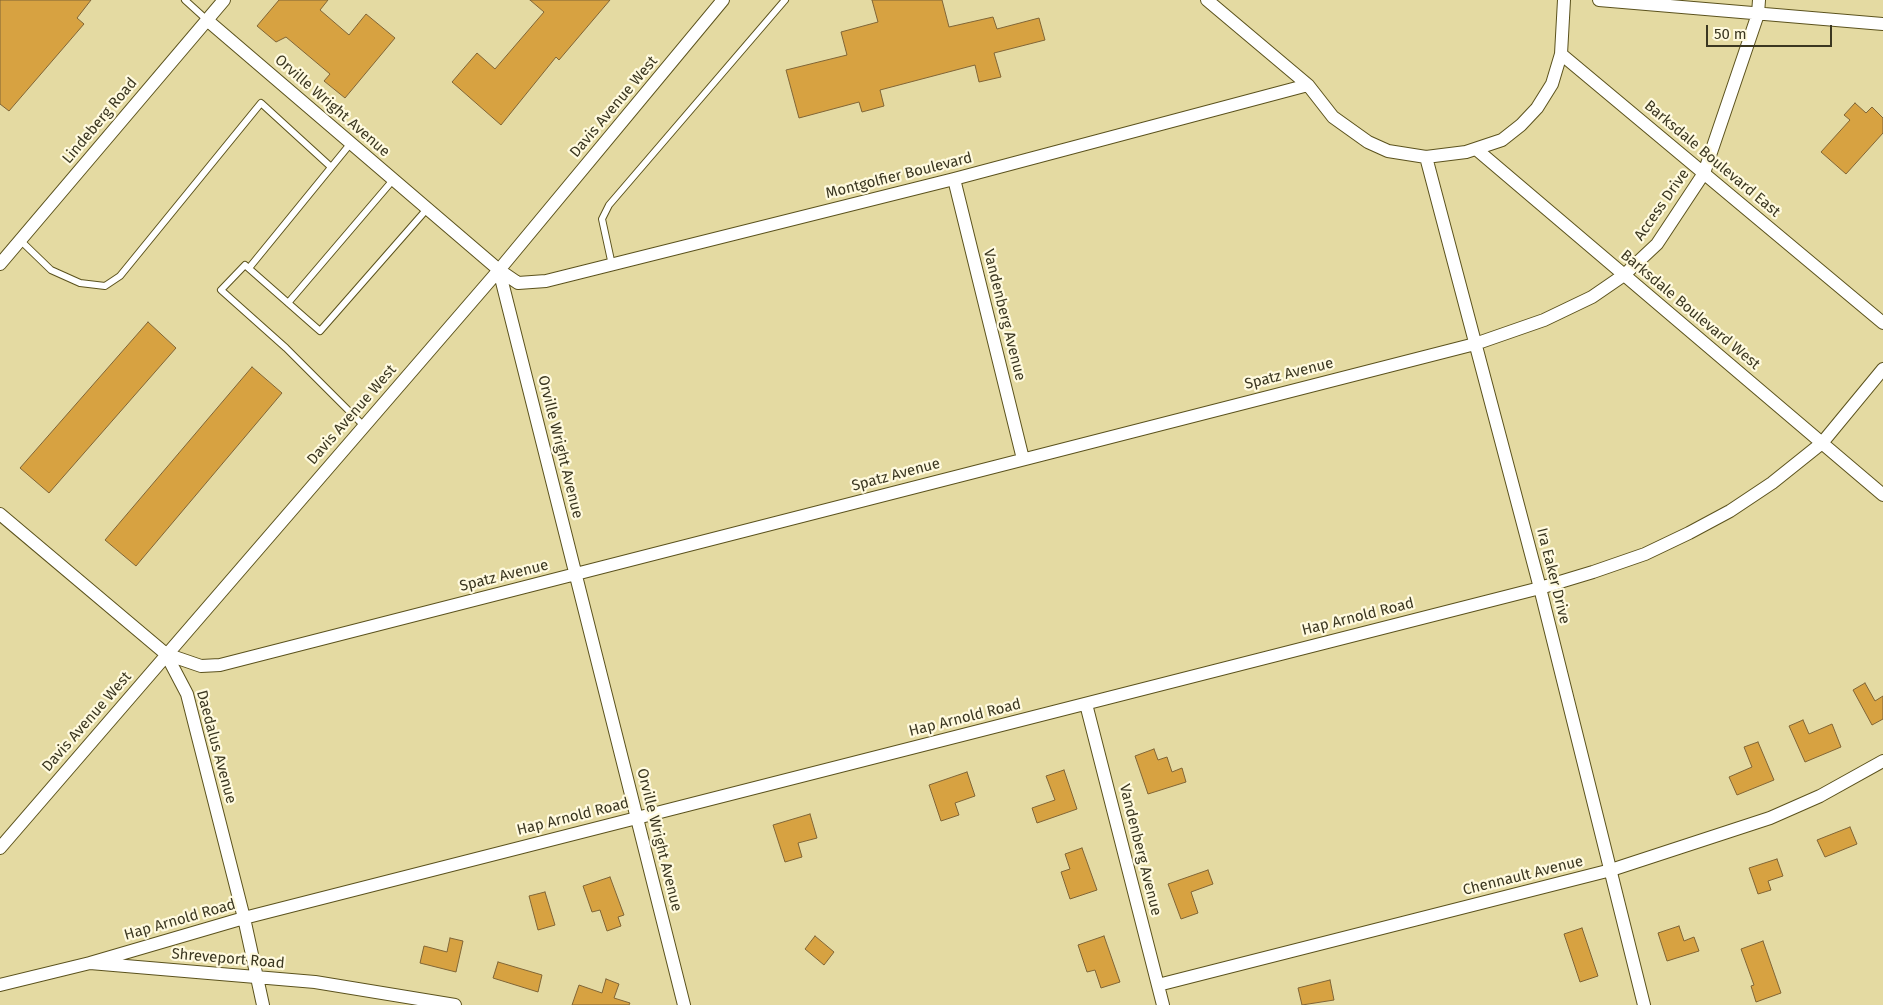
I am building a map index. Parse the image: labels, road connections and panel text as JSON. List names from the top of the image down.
{
  "streets": {
    "street": [
      "Orville Wright Avenue",
      "Davis Avenue West",
      "Lindeberg Road",
      "Barksdale Boulevard East",
      "Montgolfier Boulevard",
      "Access Drive",
      "Barksdale Boulevard West",
      "Vandenberg Avenue",
      "Spatz Avenue",
      "Ira Eaker Drive",
      "Hap Arnold Road",
      "Daedalus Avenue",
      "Chennault Avenue",
      "Shreveport Road"
    ]
  },
  "crossings": [
    ["Orville Wright Avenue", "Davis Avenue West"],
    ["Orville Wright Avenue", "Lindeberg Road"],
    ["Orville Wright Avenue", "Montgolfier Boulevard"],
    ["Orville Wright Avenue", "Spatz Avenue"],
    ["Orville Wright Avenue", "Hap Arnold Road"],
    ["Davis Avenue West", "Montgolfier Boulevard"],
    ["Davis Avenue West", "Spatz Avenue"],
    ["Davis Avenue West", "Daedalus Avenue"],
    ["Barksdale Boulevard East", "Access Drive"],
    ["Montgolfier Boulevard", "Vandenberg Avenue"],
    ["Access Drive", "Barksdale Boulevard West"],
    ["Access Drive", "Spatz Avenue"],
    ["Barksdale Boulevard West", "Spatz Avenue"],
    ["Barksdale Boulevard West", "Hap Arnold Road"],
    ["Vandenberg Avenue", "Spatz Avenue"],
    ["Vandenberg Avenue", "Hap Arnold Road"],
    ["Vandenberg Avenue", "Chennault Avenue"],
    ["Spatz Avenue", "Ira Eaker Drive"],
    ["Spatz Avenue", "Daedalus Avenue"],
    ["Ira Eaker Drive", "Hap Arnold Road"],
    ["Ira Eaker Drive", "Chennault Avenue"],
    ["Hap Arnold Road", "Daedalus Avenue"],
    ["Hap Arnold Road", "Shreveport Road"],
    ["Daedalus Avenue", "Shreveport Road"]
  ],
  "scale_bar": "50 m"
}
